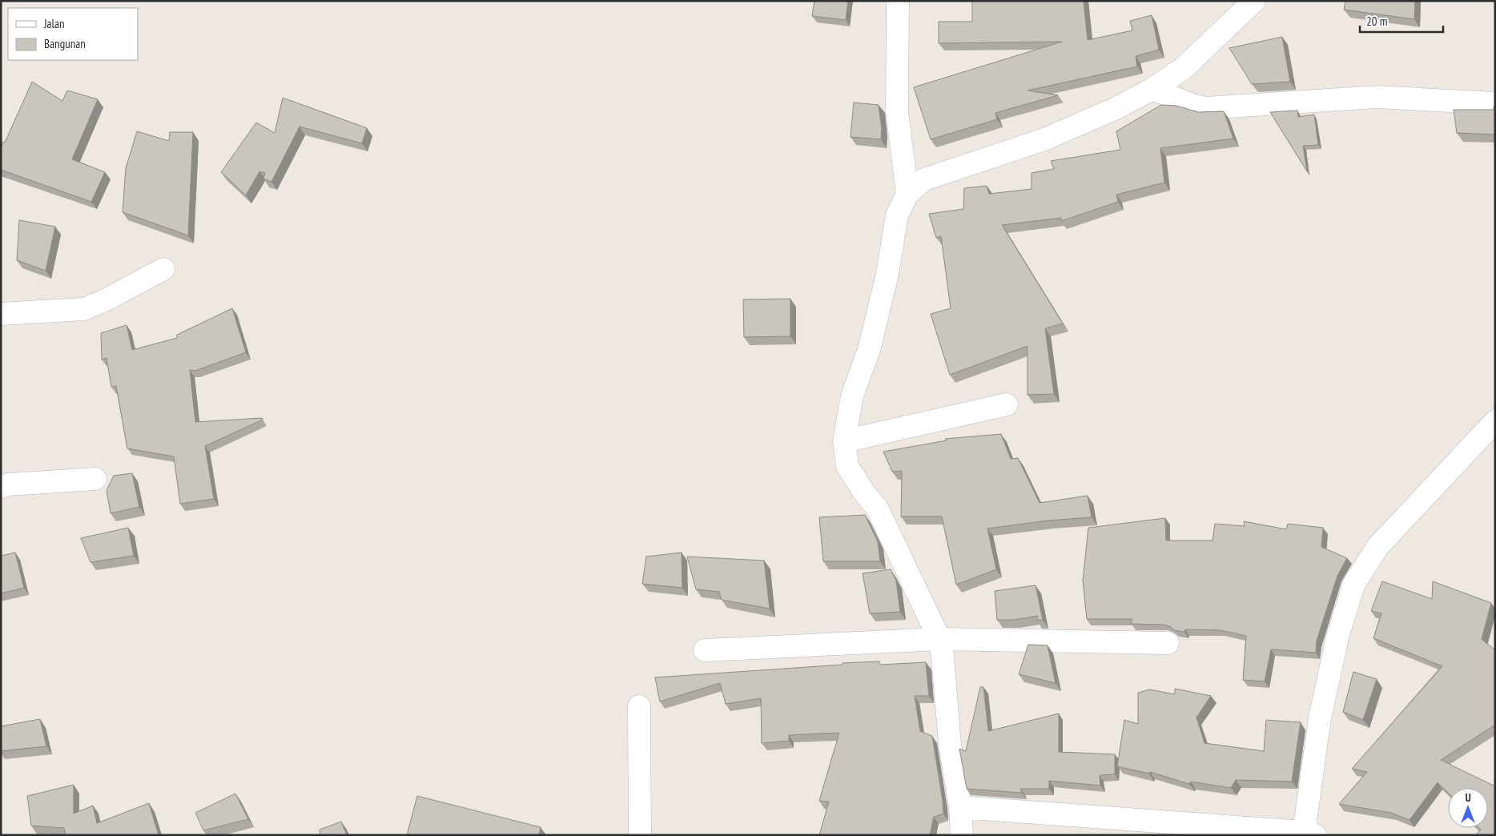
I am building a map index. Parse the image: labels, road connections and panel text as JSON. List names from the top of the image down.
{
  "legend": ["Jalan", "Bangunan"],
  "scale_bar": "20 m",
  "north": "top"
}
